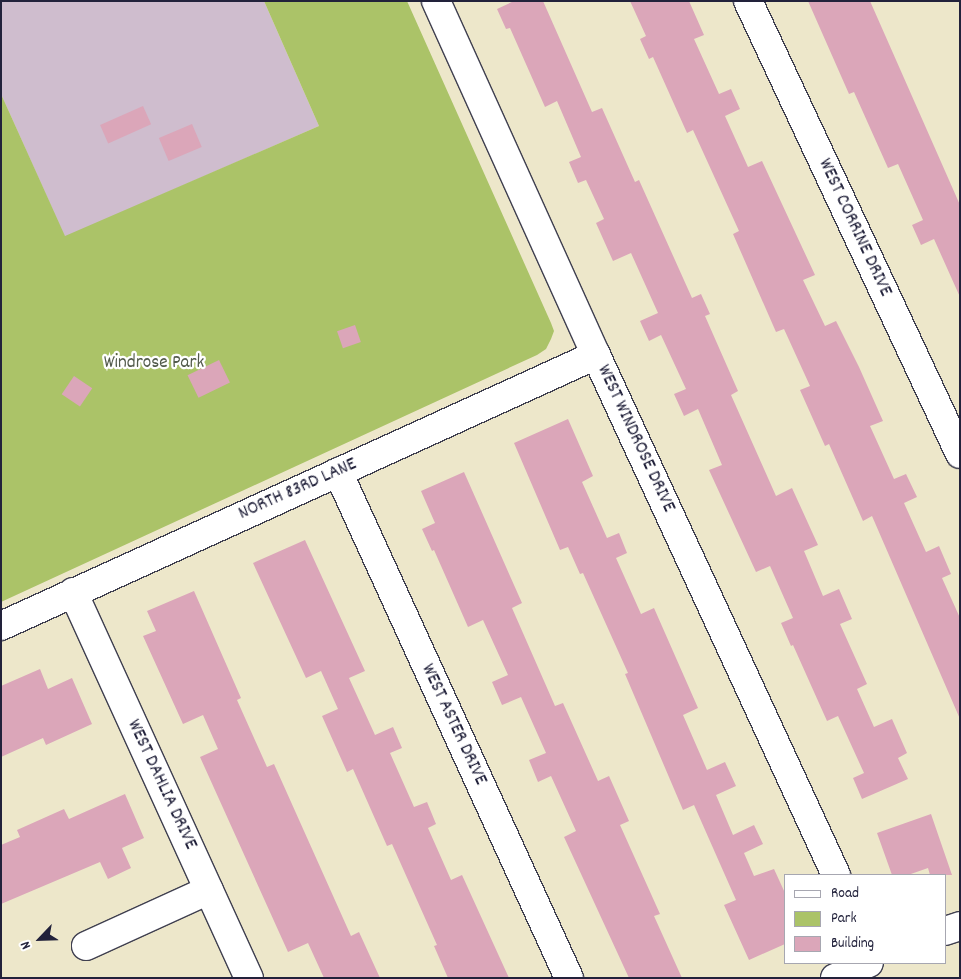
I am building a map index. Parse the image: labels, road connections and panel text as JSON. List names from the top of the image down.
{
  "streets": {
    "street": [
      "WEST CORRINE DRIVE",
      "WEST WINDROSE DRIVE",
      "NORTH 83RD LANE",
      "WEST ASTER DRIVE",
      "WEST DAHLIA DRIVE"
    ]
  },
  "crossings": [
    ["WEST WINDROSE DRIVE", "NORTH 83RD LANE"],
    ["NORTH 83RD LANE", "WEST ASTER DRIVE"],
    ["NORTH 83RD LANE", "WEST DAHLIA DRIVE"]
  ],
  "parks": ["Windrose Park"],
  "legend": ["Road", "Park", "Building"],
  "north": "bottom left"
}
